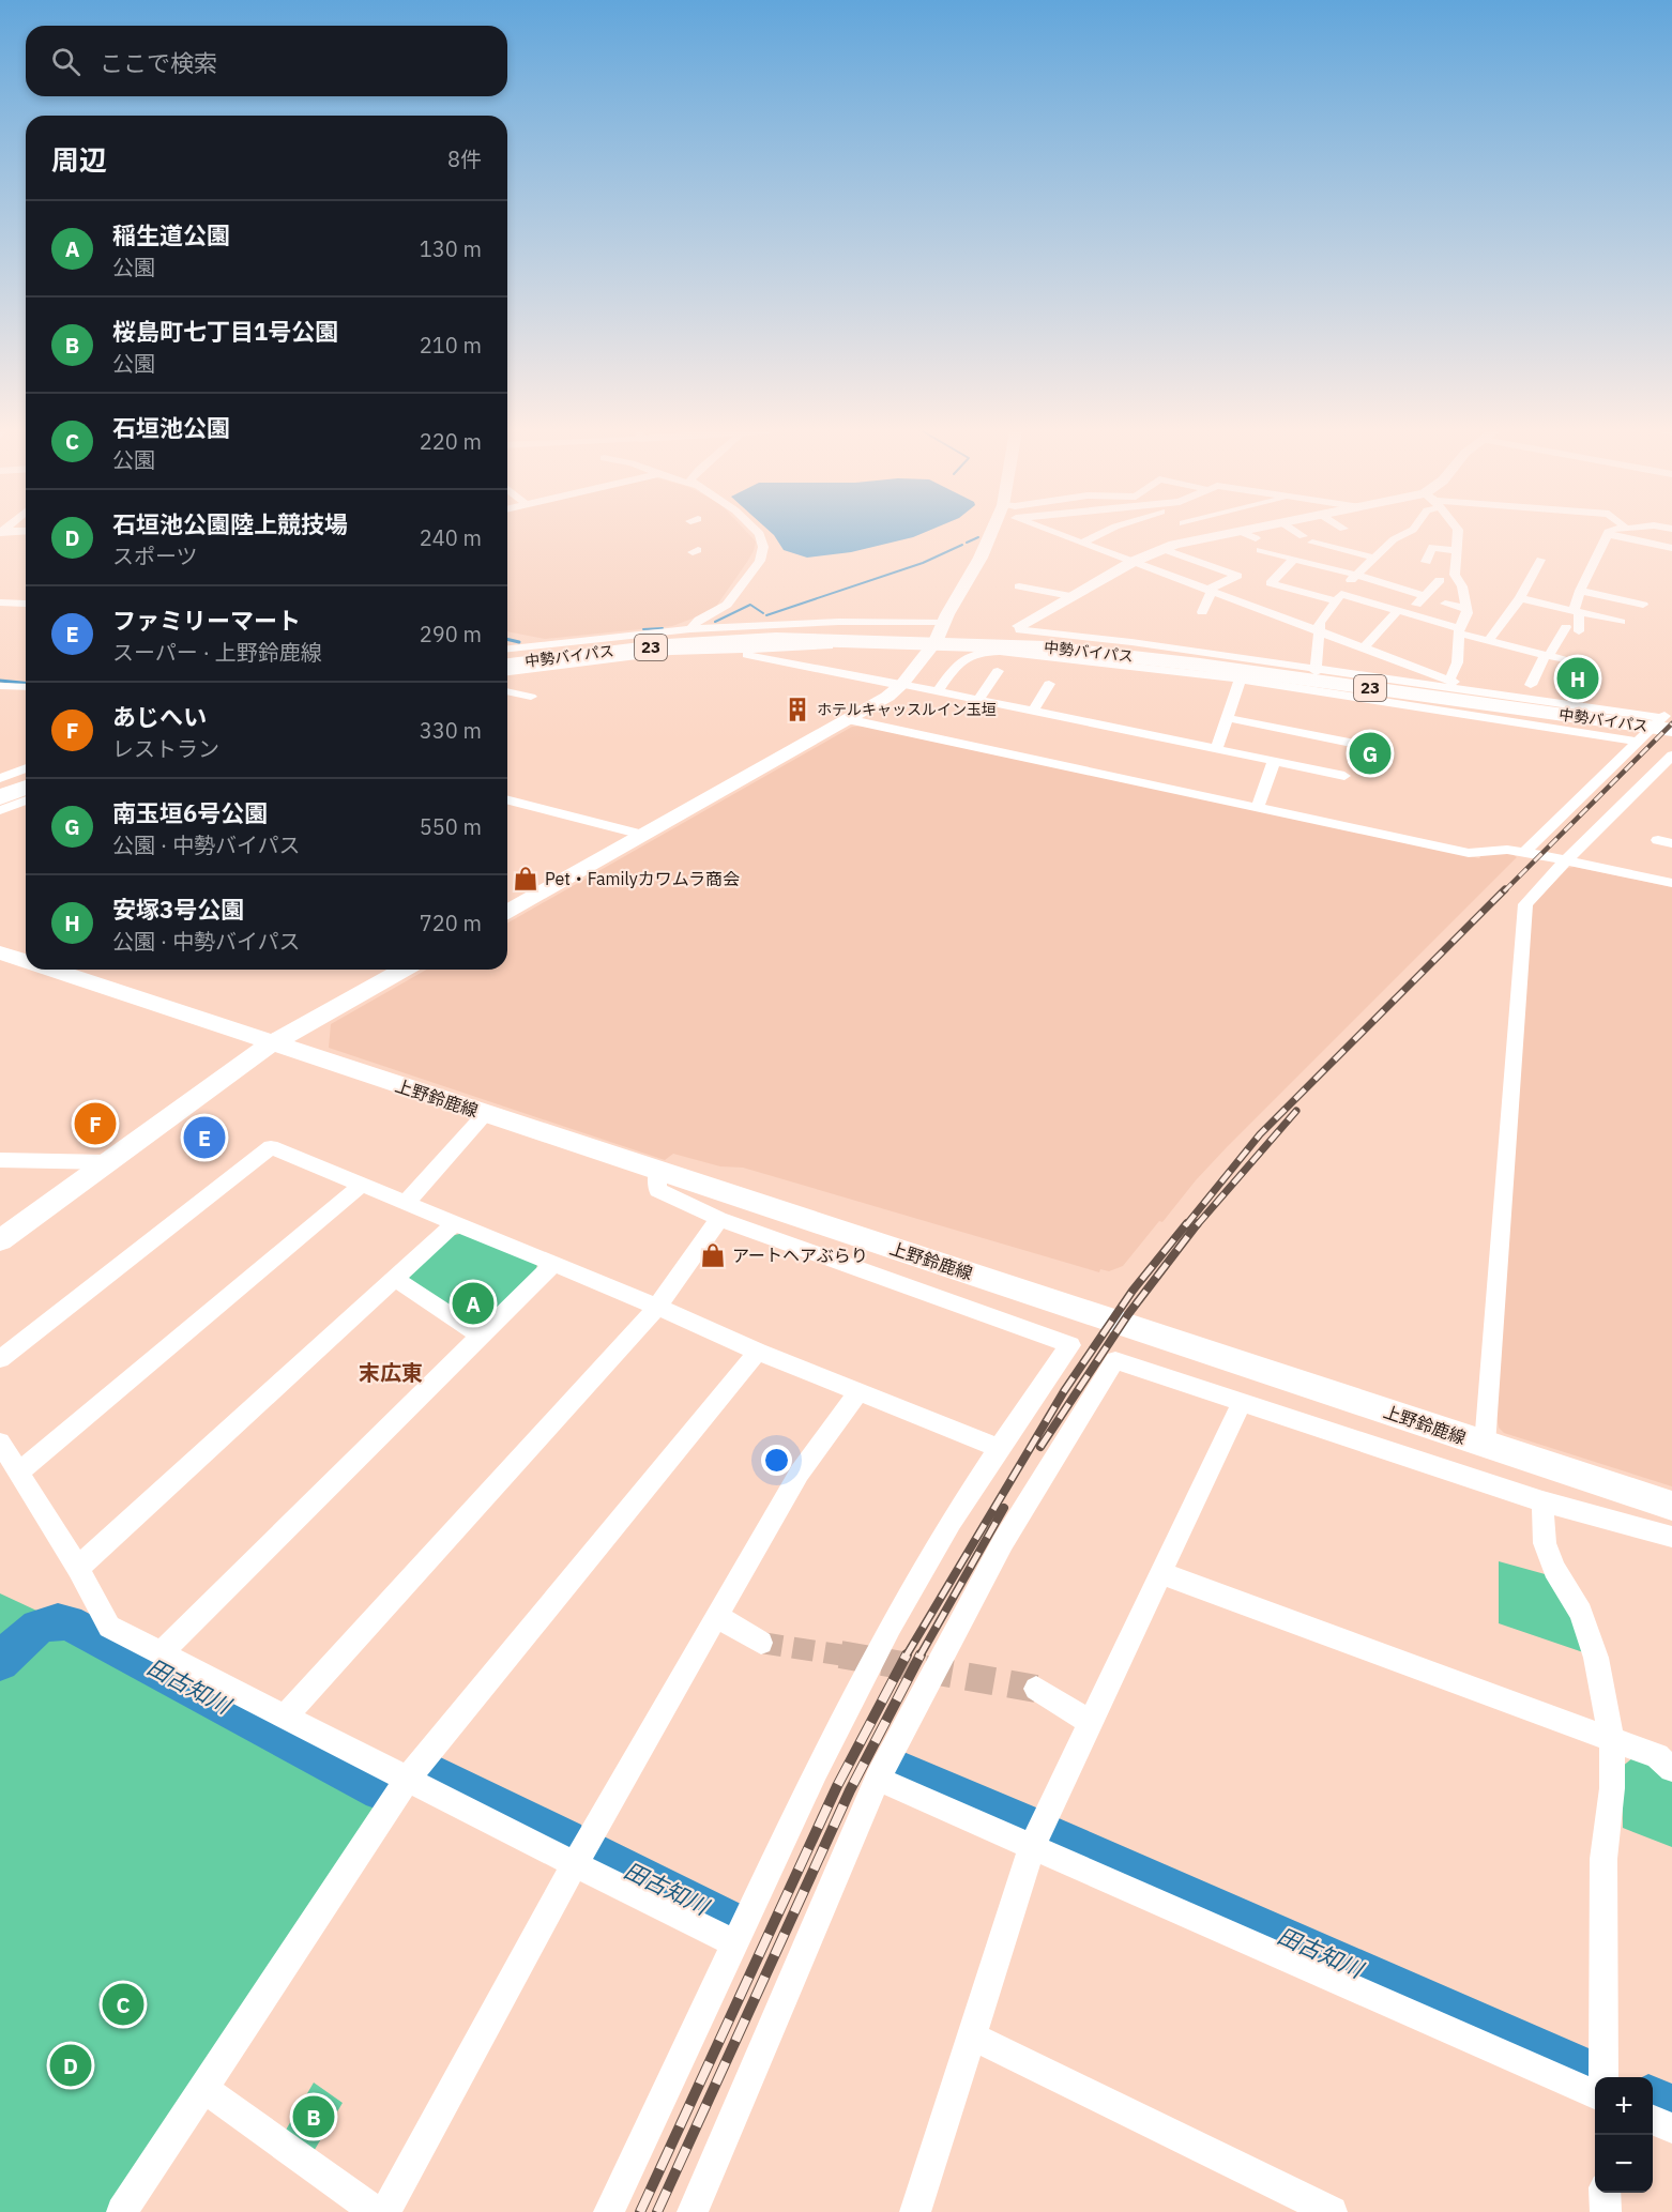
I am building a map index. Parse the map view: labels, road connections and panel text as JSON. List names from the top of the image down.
{
  "streets": {
    "highway": ["23", "中勢バイパス"],
    "main road": ["上野鈴鹿線"]
  },
  "districts": ["末広東"],
  "water": ["田古知川"],
  "places": {
    "building": ["ホテルキャッスルイン玉垣"],
    "shop": ["Pet・Familyカワムラ商会", "アートヘアぶらり"]
  },
  "page": {
    "search": "ここで検索",
    "heading": ["周辺", "8件"],
    "list": [
      {
        "mark": "A",
        "name": "稲生道公園",
        "note": "公園",
        "value": "130 m"
      },
      {
        "mark": "B",
        "name": "桜島町七丁目1号公園",
        "note": "公園",
        "value": "210 m"
      },
      {
        "mark": "C",
        "name": "石垣池公園",
        "note": "公園",
        "value": "220 m"
      },
      {
        "mark": "D",
        "name": "石垣池公園陸上競技場",
        "note": "スポーツ",
        "value": "240 m"
      },
      {
        "mark": "E",
        "name": "ファミリーマート",
        "note": "スーパー · 上野鈴鹿線",
        "value": "290 m"
      },
      {
        "mark": "F",
        "name": "あじへい",
        "note": "レストラン",
        "value": "330 m"
      },
      {
        "mark": "G",
        "name": "南玉垣6号公園",
        "note": "公園 · 中勢バイパス",
        "value": "550 m"
      },
      {
        "mark": "H",
        "name": "安塚3号公園",
        "note": "公園 · 中勢バイパス",
        "value": "720 m"
      }
    ],
    "pins": [
      "H",
      "G",
      "F",
      "E",
      "A",
      "C",
      "D",
      "B"
    ],
    "map_buttons": ["+", "−"]
  }
}
